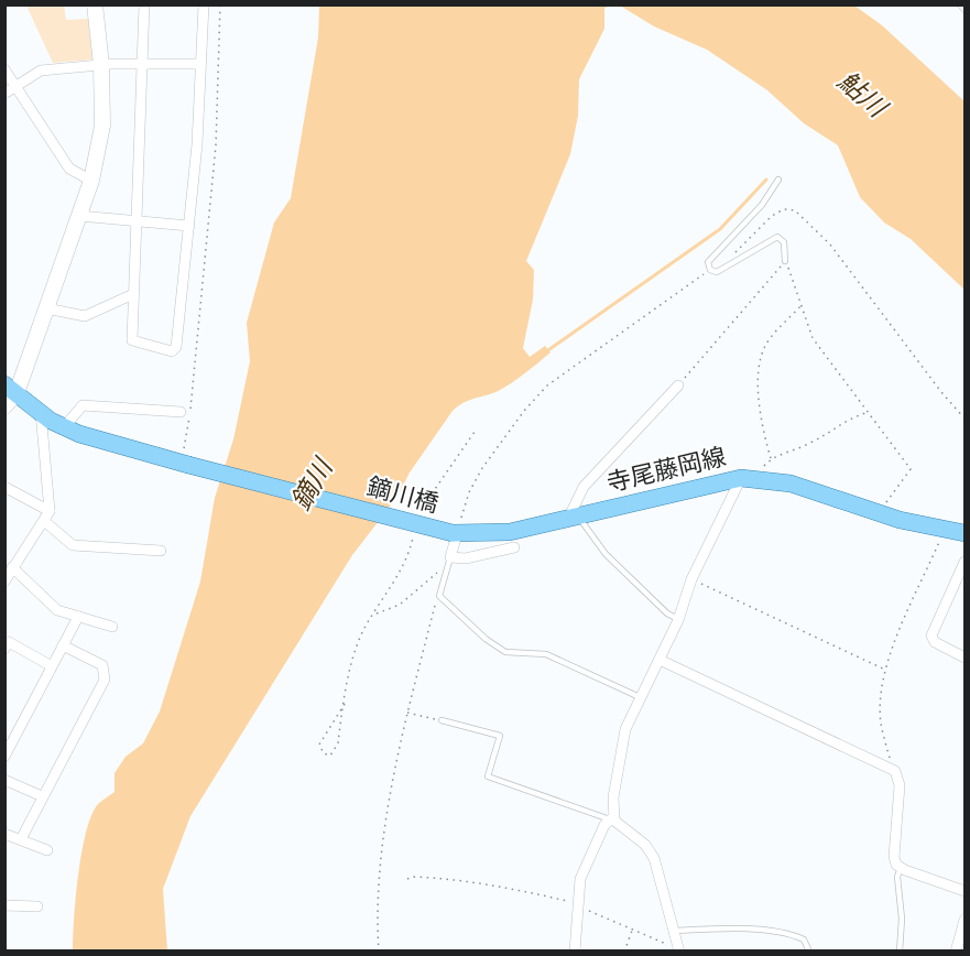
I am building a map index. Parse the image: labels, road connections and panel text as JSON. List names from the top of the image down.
{
  "streets": {
    "main road": ["寺尾藤岡線", "鏑川橋"]
  },
  "crossings": [
    ["寺尾藤岡線", "鏑川橋"]
  ],
  "water": ["鮎川", "鏑川"]
}
